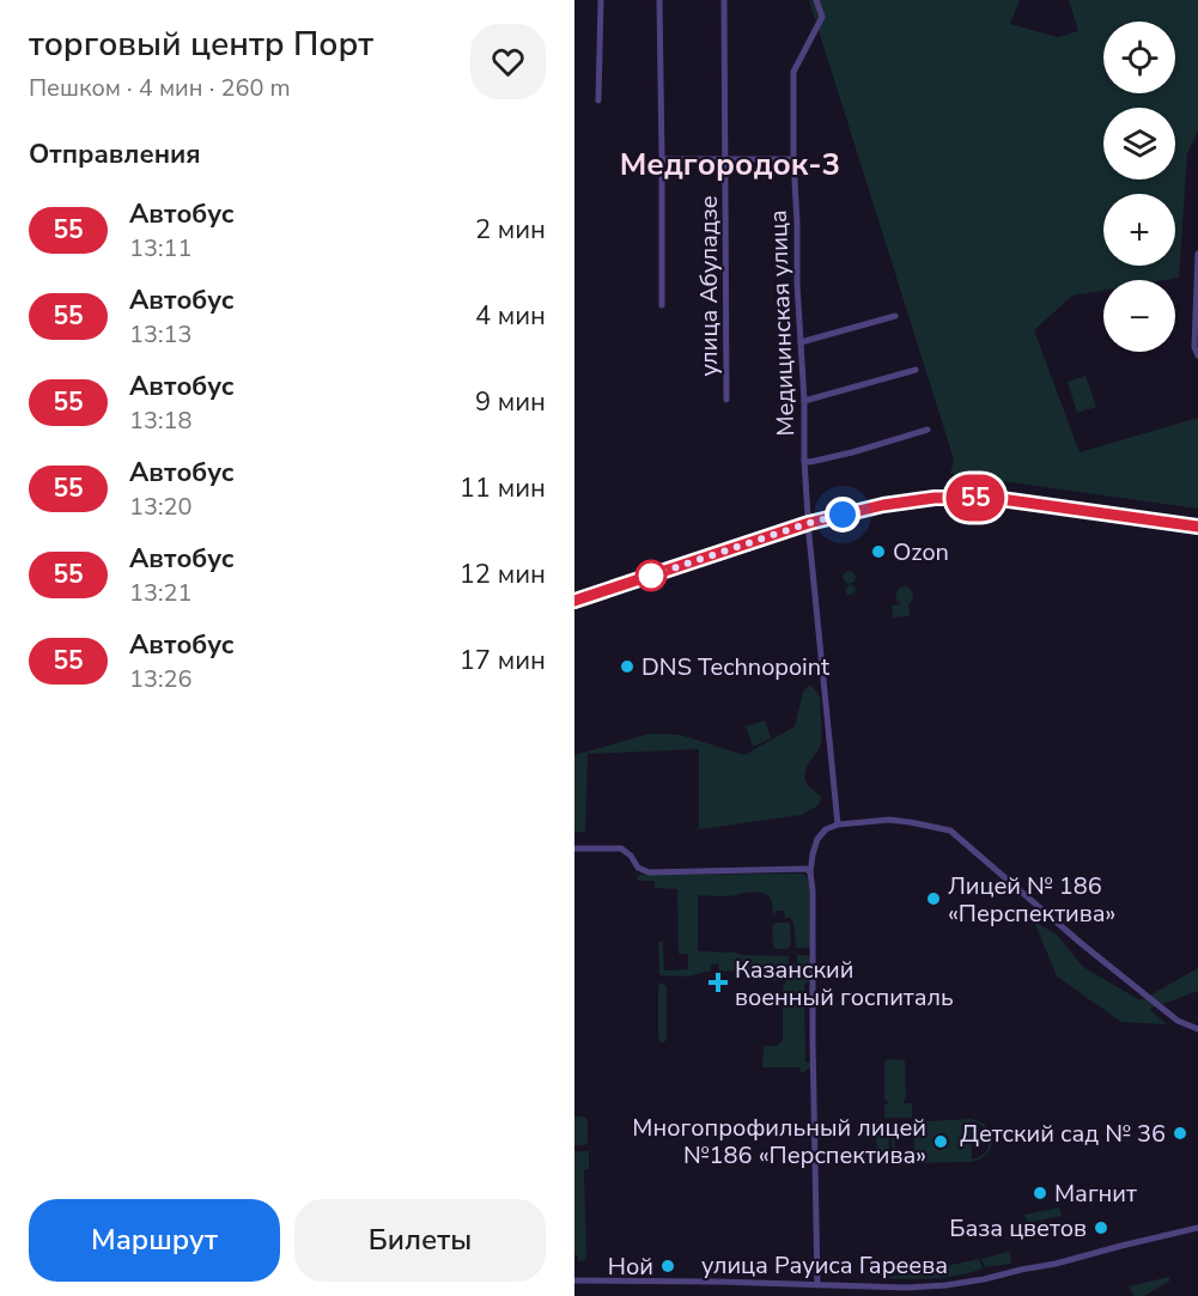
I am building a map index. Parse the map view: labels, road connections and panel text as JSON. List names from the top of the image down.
{
  "streets": {
    "street": ["улица Абуладзе", "Медицинская улица", "улица Рауиса Гареева"]
  },
  "districts": ["Медгородок-3"],
  "places": {
    "other": [
      "Ozon",
      "DNS Technopoint",
      "Лицей № 186 «Перспектива»",
      "Детский сад № 36",
      "Многопрофильный лицей №186 «Перспектива»",
      "Магнит",
      "База цветов",
      "Ной"
    ],
    "health": ["Казанский военный госпиталь"]
  },
  "lines": ["bus line 55"],
  "page": {
    "heading": [
      ["торговый центр Порт", "Пешком · 4 мин · 260 m"],
      "Отправления"
    ],
    "on_map": "55",
    "map_buttons": ["+", "−"],
    "list": [
      {
        "mark": "55",
        "name": "Автобус",
        "note": "13:11",
        "value": "2 мин"
      },
      {
        "mark": "55",
        "name": "Автобус",
        "note": "13:13",
        "value": "4 мин"
      },
      {
        "mark": "55",
        "name": "Автобус",
        "note": "13:18",
        "value": "9 мин"
      },
      {
        "mark": "55",
        "name": "Автобус",
        "note": "13:20",
        "value": "11 мин"
      },
      {
        "mark": "55",
        "name": "Автобус",
        "note": "13:21",
        "value": "12 мин"
      },
      {
        "mark": "55",
        "name": "Автобус",
        "note": "13:26",
        "value": "17 мин"
      }
    ],
    "buttons": ["Маршрут", "Билеты"]
  }
}
